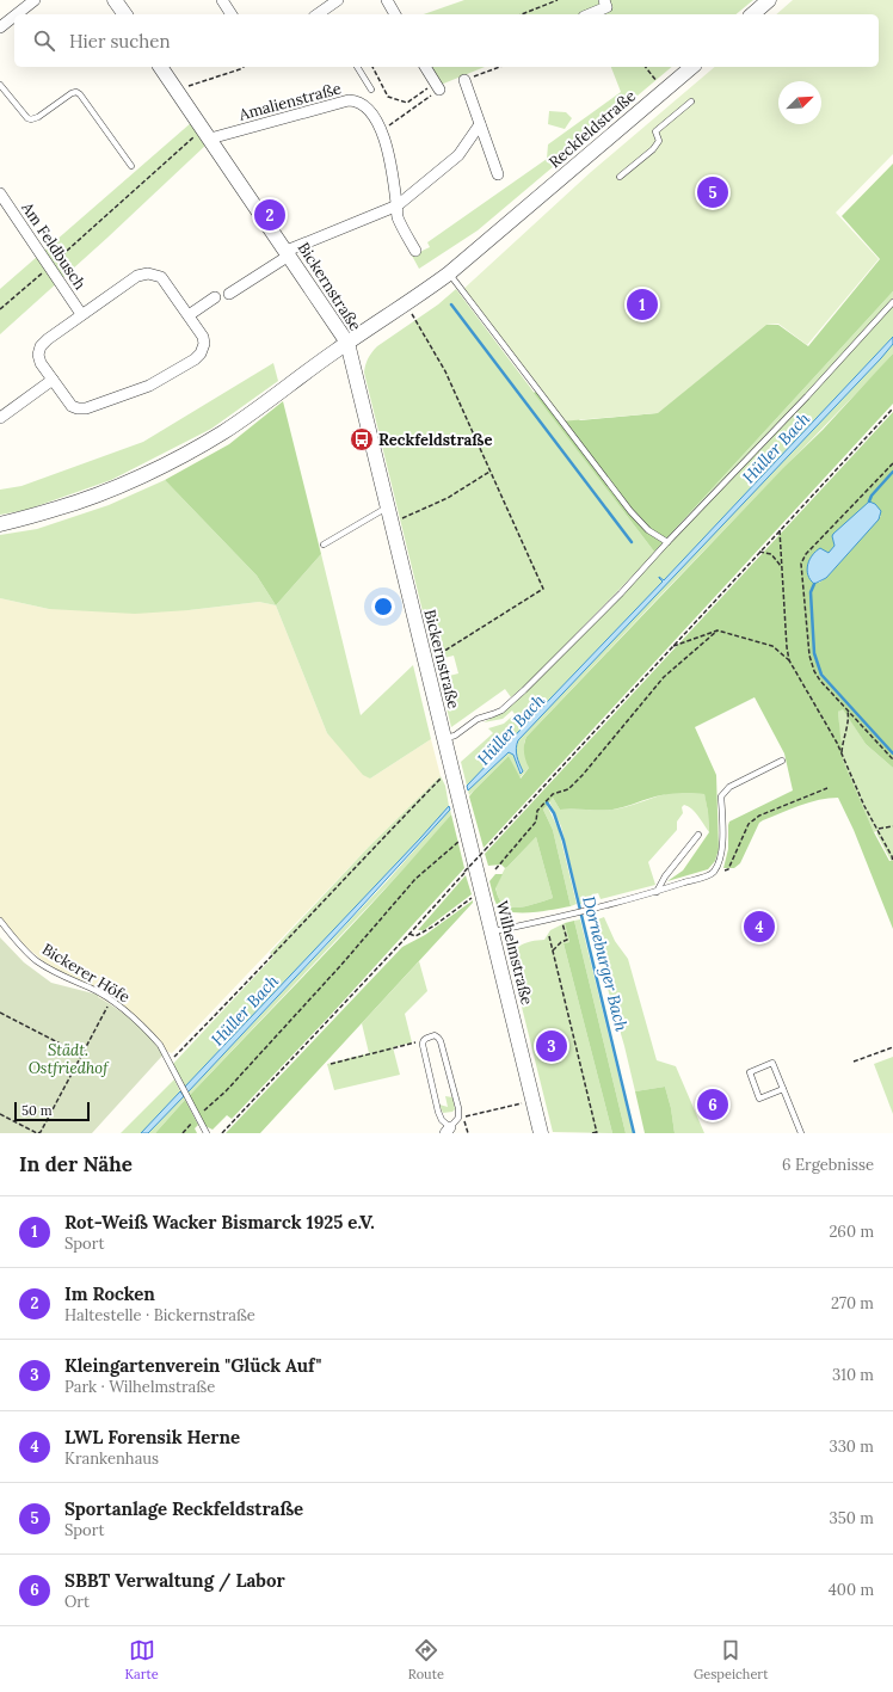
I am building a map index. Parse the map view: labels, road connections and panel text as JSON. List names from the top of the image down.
{
  "streets": {
    "street": [
      "Amalienstraße",
      "Reckfeldstraße",
      "Am Feldbusch",
      "Bickernstraße",
      "Wilhelmstraße"
    ],
    "lane": ["Bickerer Höfe"]
  },
  "crossings": [
    ["Amalienstraße", "Bickernstraße"],
    ["Reckfeldstraße", "Bickernstraße"],
    ["Bickernstraße", "Wilhelmstraße"]
  ],
  "water": ["Hüller Bach", "Dorneburger Bach"],
  "parks": ["Städt. Ostfriedhof"],
  "places": {
    "bus stop": ["Reckfeldstraße"]
  },
  "scale_bar": "50 m",
  "north": "top right",
  "page": {
    "search": "Hier suchen",
    "pins": [
      "5",
      "2",
      "1",
      "4",
      "3",
      "6"
    ],
    "scale": "50 m",
    "heading": ["In der Nähe", "6 Ergebnisse"],
    "list": [
      {
        "mark": "1",
        "name": "Rot-Weiß Wacker Bismarck 1925 e.V.",
        "note": "Sport",
        "value": "260 m"
      },
      {
        "mark": "2",
        "name": "Im Rocken",
        "note": "Haltestelle · Bickernstraße",
        "value": "270 m"
      },
      {
        "mark": "3",
        "name": "Kleingartenverein \"Glück Auf\"",
        "note": "Park · Wilhelmstraße",
        "value": "310 m"
      },
      {
        "mark": "4",
        "name": "LWL Forensik Herne",
        "note": "Krankenhaus",
        "value": "330 m"
      },
      {
        "mark": "5",
        "name": "Sportanlage Reckfeldstraße",
        "note": "Sport",
        "value": "350 m"
      },
      {
        "mark": "6",
        "name": "SBBT Verwaltung / Labor",
        "note": "Ort",
        "value": "400 m"
      }
    ],
    "nav": ["Karte", "Route", "Gespeichert"]
  }
}
